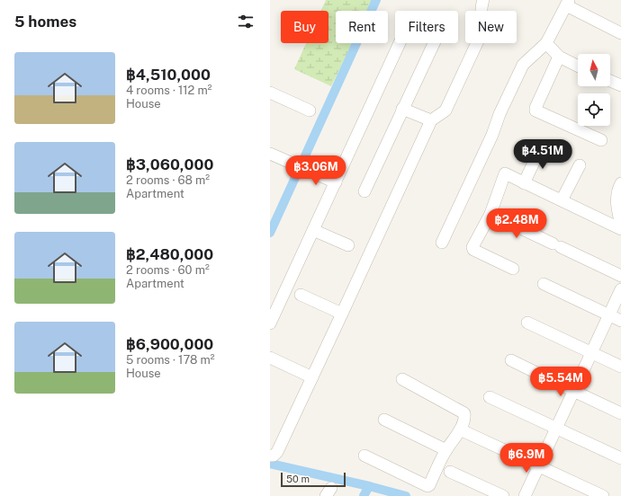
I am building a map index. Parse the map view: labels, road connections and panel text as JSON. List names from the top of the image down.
{
  "scale_bar": "50 m",
  "north": "top",
  "page": {
    "heading": "5 homes",
    "chip": [
      "Buy",
      "Rent",
      "Filters",
      "New"
    ],
    "list": [
      {
        "name": "฿4,510,000",
        "note": "4 rooms · 112 m² · House"
      },
      {
        "name": "฿3,060,000",
        "note": "2 rooms · 68 m² · Apartment"
      },
      {
        "name": "฿2,480,000",
        "note": "2 rooms · 60 m² · Apartment"
      },
      {
        "name": "฿6,900,000",
        "note": "5 rooms · 178 m² · House"
      }
    ],
    "price": [
      "฿4.51M",
      "฿3.06M",
      "฿2.48M",
      "฿5.54M",
      "฿6.9M"
    ],
    "scale": "50 m"
  }
}
